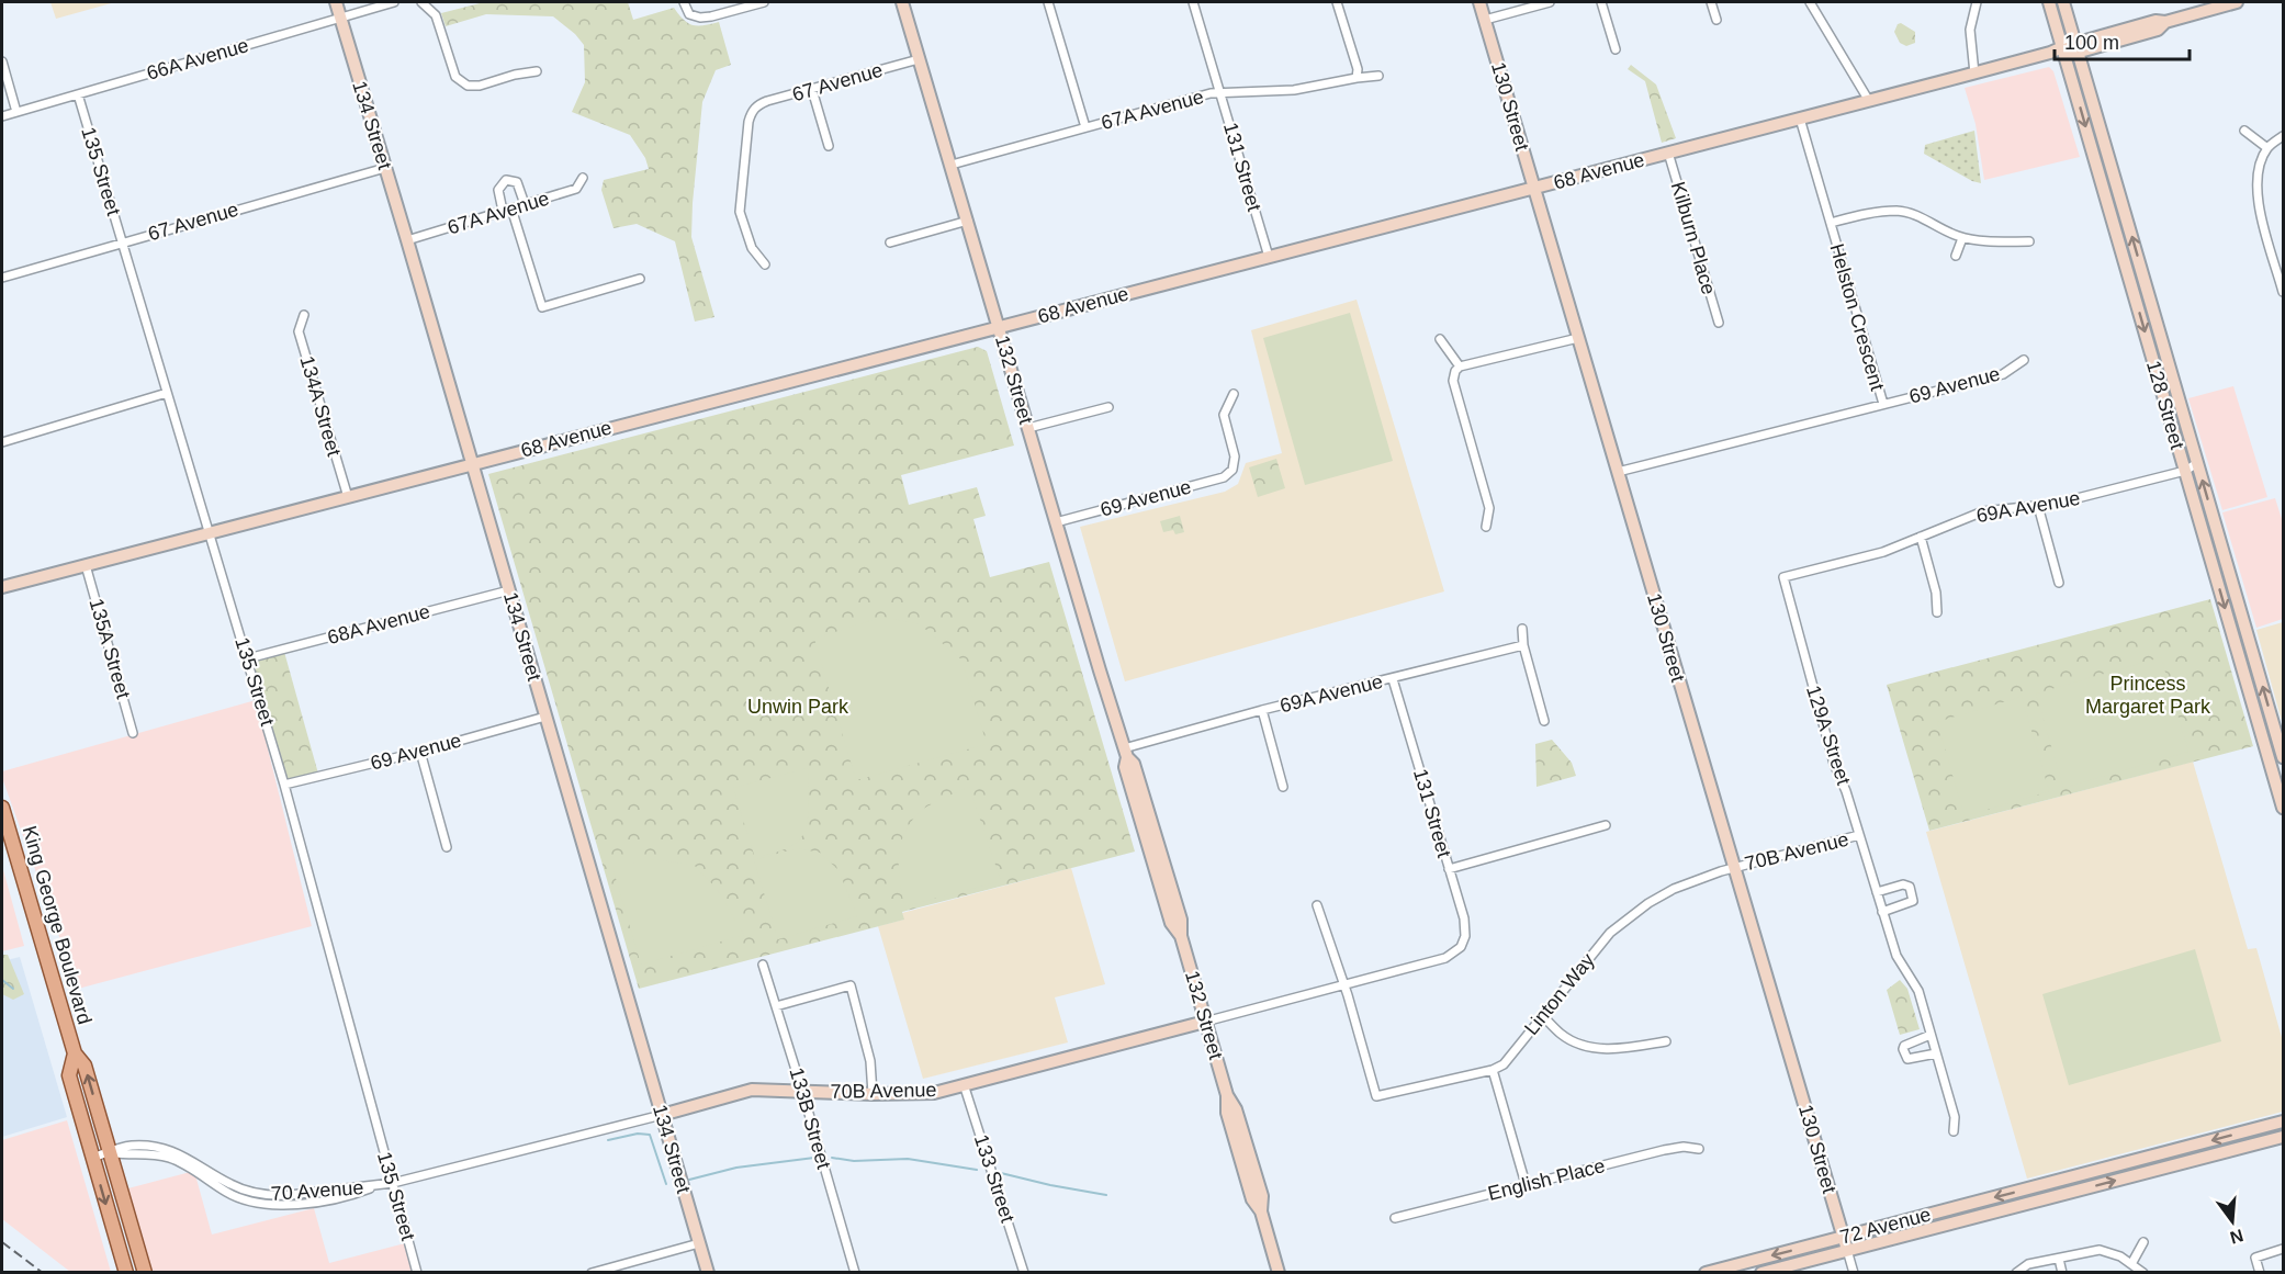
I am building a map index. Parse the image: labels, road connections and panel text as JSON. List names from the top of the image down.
{
  "streets": {
    "main road": ["King George Boulevard"],
    "street": [
      "66A Avenue",
      "67 Avenue",
      "130 Street",
      "67A Avenue",
      "134 Street",
      "131 Street",
      "135 Street",
      "68 Avenue",
      "Kilburn Place",
      "Helston Crescent",
      "132 Street",
      "69 Avenue",
      "128 Street",
      "134A Street",
      "69A Avenue",
      "68A Avenue",
      "135A Street",
      "129A Street",
      "70B Avenue",
      "Linton Way",
      "133B Street",
      "133 Street",
      "English Place",
      "70 Avenue",
      "72 Avenue"
    ]
  },
  "crossings": [
    ["66A Avenue", "134 Street"],
    ["66A Avenue", "135 Street"],
    ["67 Avenue", "134 Street"],
    ["67 Avenue", "135 Street"],
    ["67 Avenue", "132 Street"],
    ["130 Street", "68 Avenue"],
    ["130 Street", "Helston Crescent"],
    ["130 Street", "70B Avenue"],
    ["130 Street", "Linton Way"],
    ["130 Street", "72 Avenue"],
    ["67A Avenue", "134 Street"],
    ["67A Avenue", "131 Street"],
    ["67A Avenue", "132 Street"],
    ["134 Street", "68 Avenue"],
    ["134 Street", "69 Avenue"],
    ["134 Street", "68A Avenue"],
    ["134 Street", "70B Avenue"],
    ["131 Street", "68 Avenue"],
    ["131 Street", "69A Avenue"],
    ["131 Street", "70B Avenue"],
    ["135 Street", "68 Avenue"],
    ["135 Street", "69 Avenue"],
    ["135 Street", "68A Avenue"],
    ["135 Street", "70B Avenue"],
    ["68 Avenue", "Kilburn Place"],
    ["68 Avenue", "Helston Crescent"],
    ["68 Avenue", "132 Street"],
    ["68 Avenue", "128 Street"],
    ["68 Avenue", "134A Street"],
    ["68 Avenue", "135A Street"],
    ["Helston Crescent", "69 Avenue"],
    ["132 Street", "69 Avenue"],
    ["132 Street", "69A Avenue"],
    ["132 Street", "70B Avenue"],
    ["128 Street", "69A Avenue"],
    ["69A Avenue", "129A Street"],
    ["129A Street", "70B Avenue"],
    ["70B Avenue", "Linton Way"],
    ["70B Avenue", "133B Street"],
    ["70B Avenue", "133 Street"],
    ["70B Avenue", "70 Avenue"],
    ["King George Boulevard", "70 Avenue"]
  ],
  "parks": ["Princess Margaret Park", "Unwin Park"],
  "scale_bar": "100 m",
  "north": "bottom"
}
